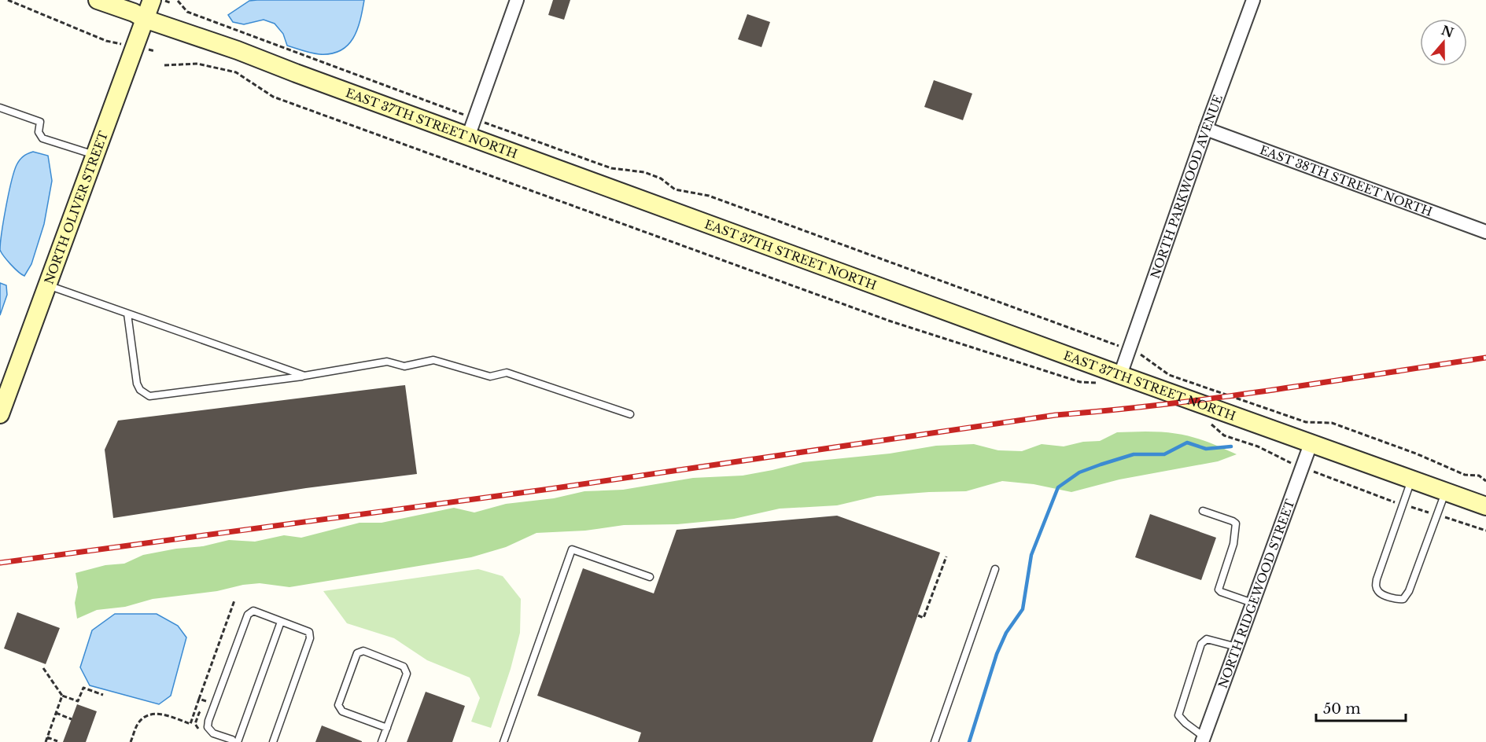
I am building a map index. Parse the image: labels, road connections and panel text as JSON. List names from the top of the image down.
{
  "streets": {
    "main road": ["EAST 37TH STREET NORTH", "NORTH OLIVER STREET"],
    "street": ["EAST 38TH STREET NORTH", "NORTH PARKWOOD AVENUE", "NORTH RIDGEWOOD STREET"]
  },
  "crossings": [
    ["EAST 37TH STREET NORTH", "NORTH PARKWOOD AVENUE"],
    ["EAST 37TH STREET NORTH", "NORTH OLIVER STREET"],
    ["EAST 37TH STREET NORTH", "NORTH RIDGEWOOD STREET"],
    ["EAST 38TH STREET NORTH", "NORTH PARKWOOD AVENUE"]
  ],
  "scale_bar": "50 m",
  "north": "top"
}
